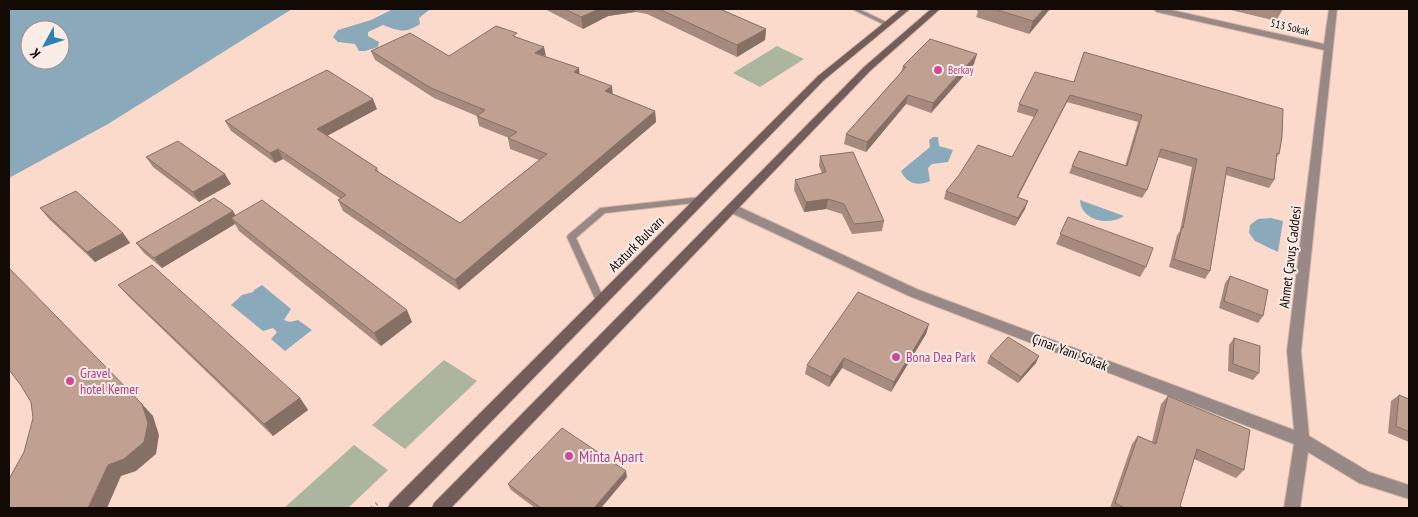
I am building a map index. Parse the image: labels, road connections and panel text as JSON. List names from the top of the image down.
{
  "streets": {
    "main road": ["Ataturk Bulvarı"],
    "street": ["513 Sokak", "Ahmet Çavuş Caddesi", "Çınar Yanı Sokak"]
  },
  "crossings": [
    ["513 Sokak", "Ahmet Çavuş Caddesi"],
    ["Ahmet Çavuş Caddesi", "Çınar Yanı Sokak"]
  ],
  "places": [
    "Berkay",
    "Bona Dea Park",
    "Gravel hotel Kemer",
    "Minta Apart"
  ],
  "north": "bottom left"
}
